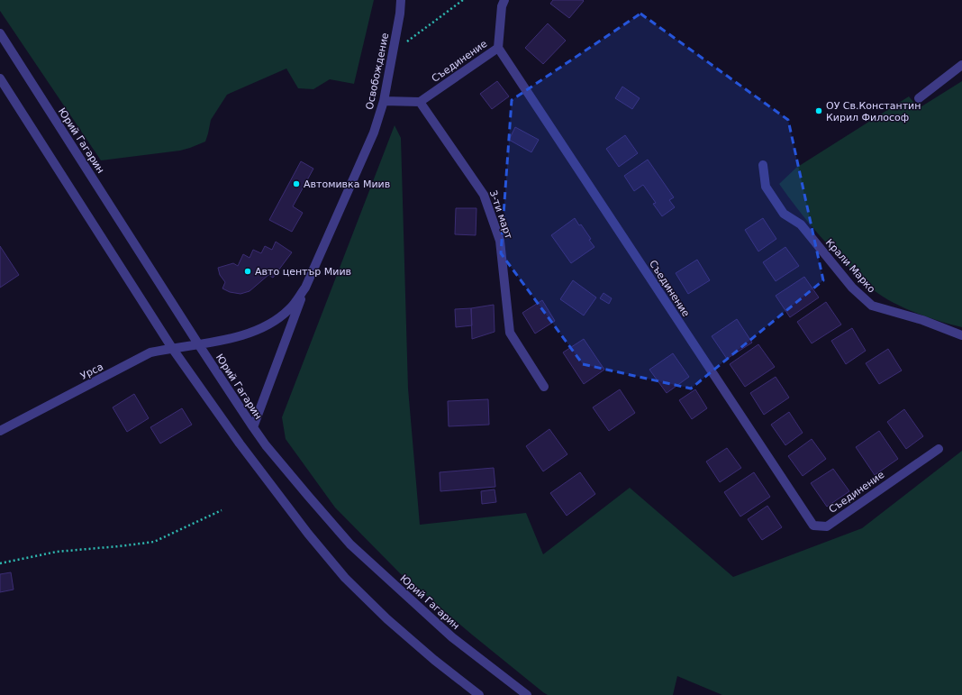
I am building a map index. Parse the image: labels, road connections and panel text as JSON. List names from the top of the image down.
{
  "streets": {
    "street": [
      "Съединение",
      "Освобождение",
      "Юрий Гагарин",
      "3-ти март",
      "Крали Марко",
      "Урса"
    ]
  },
  "crossings": [
    ["Съединение", "3-ти март"],
    ["Освобождение", "Юрий Гагарин"],
    ["Освобождение", "Урса"],
    ["Юрий Гагарин", "Урса"]
  ],
  "places": ["ОУ Св.Константин Кирил Философ", "Автомивка Миив", "Авто център Миив"]
}
